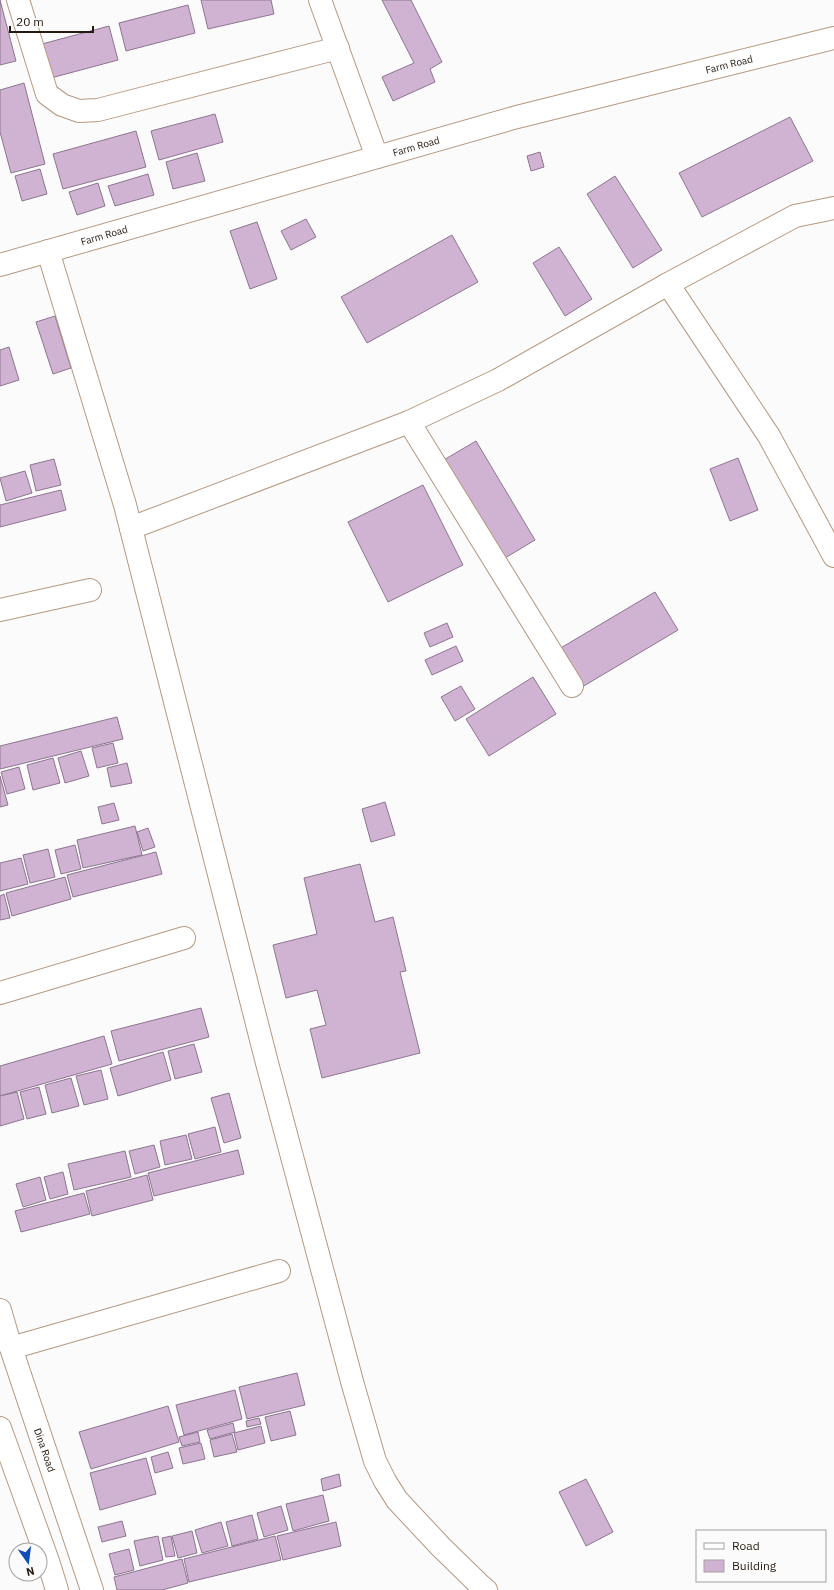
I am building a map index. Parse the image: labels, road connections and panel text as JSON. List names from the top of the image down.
{
  "streets": {
    "street": ["Farm Road", "Dina Road"]
  },
  "legend": ["Road", "Building"],
  "scale_bar": "20 m",
  "north": "bottom"
}
